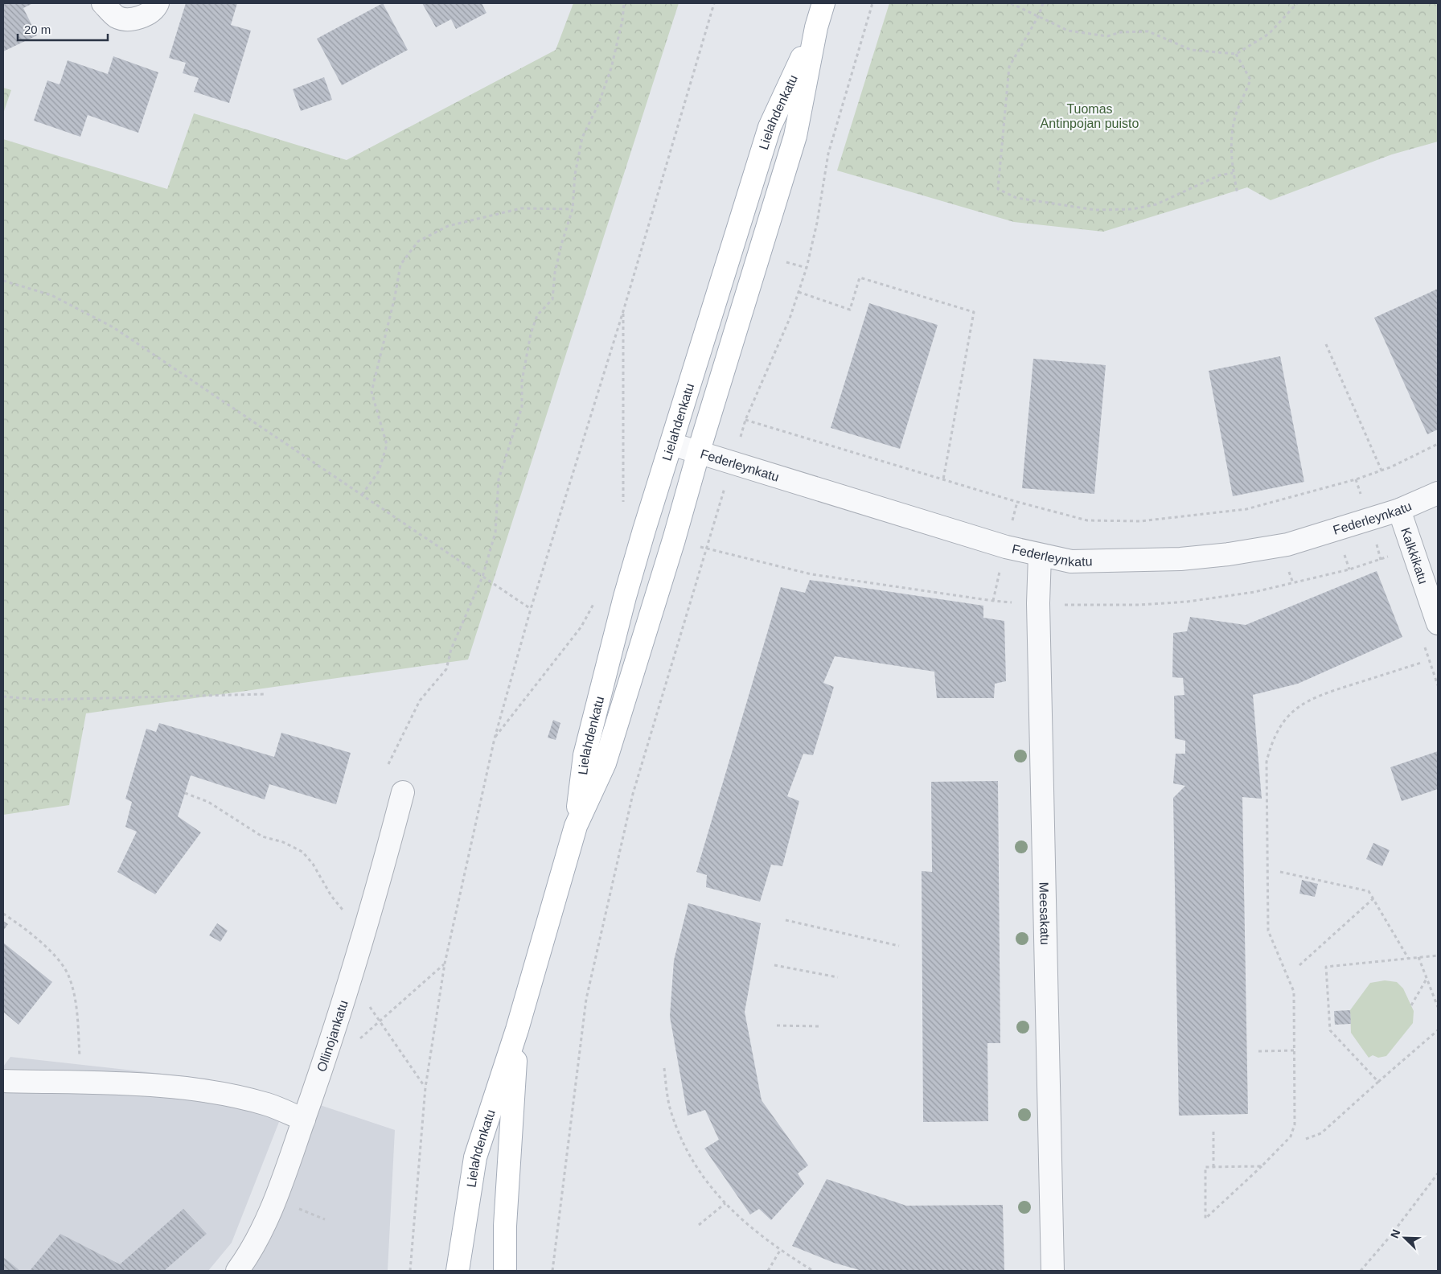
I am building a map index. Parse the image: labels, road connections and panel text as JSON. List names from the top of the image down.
{
  "streets": {
    "main road": ["Lielahdenkatu"],
    "street": [
      "Federleynkatu",
      "Kalkkikatu",
      "Meesakatu",
      "Ollinojankatu"
    ]
  },
  "crossings": [
    ["Lielahdenkatu", "Federleynkatu"],
    ["Federleynkatu", "Kalkkikatu"],
    ["Federleynkatu", "Meesakatu"]
  ],
  "parks": ["Tuomas Antinpojan puisto"],
  "scale_bar": "20 m",
  "north": "top left"
}
